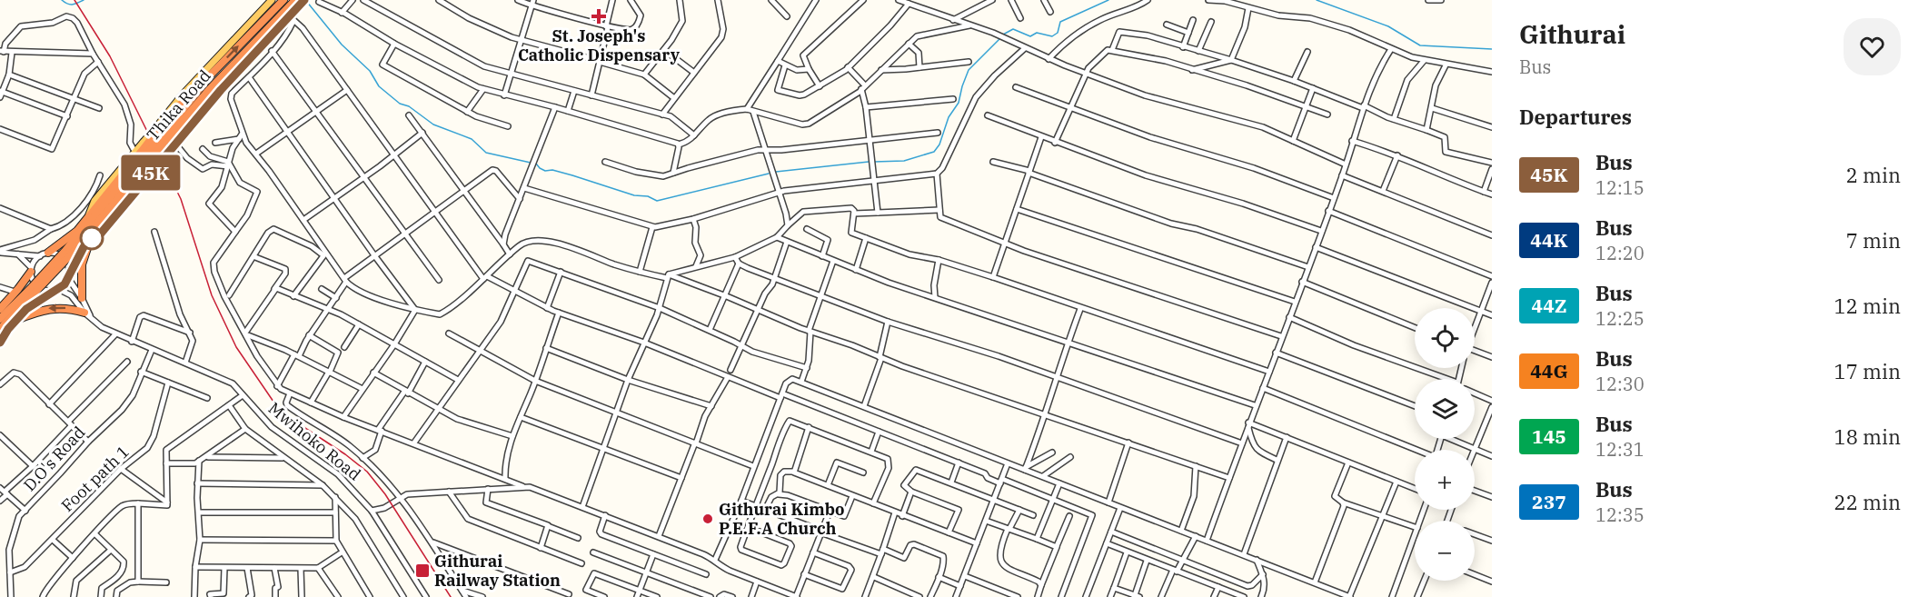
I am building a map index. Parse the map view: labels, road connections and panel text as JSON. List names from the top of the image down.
{
  "streets": {
    "highway": ["Thika Road"],
    "street": ["Mwihoko Road", "D.O's Road", "Foot path 1"]
  },
  "crossings": [
    ["Mwihoko Road", "D.O's Road"],
    ["D.O's Road", "Foot path 1"]
  ],
  "places": {
    "health": ["St. Joseph's Catholic Dispensary"],
    "other": ["Githurai Kimbo P.E.F.A Church"],
    "transit": ["Githurai Railway Station"]
  },
  "lines": ["bus line 45K"],
  "page": {
    "on_map": "45K",
    "heading": [
      ["Githurai", "Bus"],
      "Departures"
    ],
    "list": [
      {
        "mark": "45K",
        "name": "Bus",
        "note": "12:15",
        "value": "2 min"
      },
      {
        "mark": "44K",
        "name": "Bus",
        "note": "12:20",
        "value": "7 min"
      },
      {
        "mark": "44Z",
        "name": "Bus",
        "note": "12:25",
        "value": "12 min"
      },
      {
        "mark": "44G",
        "name": "Bus",
        "note": "12:30",
        "value": "17 min"
      },
      {
        "mark": "145",
        "name": "Bus",
        "note": "12:31",
        "value": "18 min"
      },
      {
        "mark": "237",
        "name": "Bus",
        "note": "12:35",
        "value": "22 min"
      }
    ],
    "map_buttons": ["+", "−"]
  }
}
